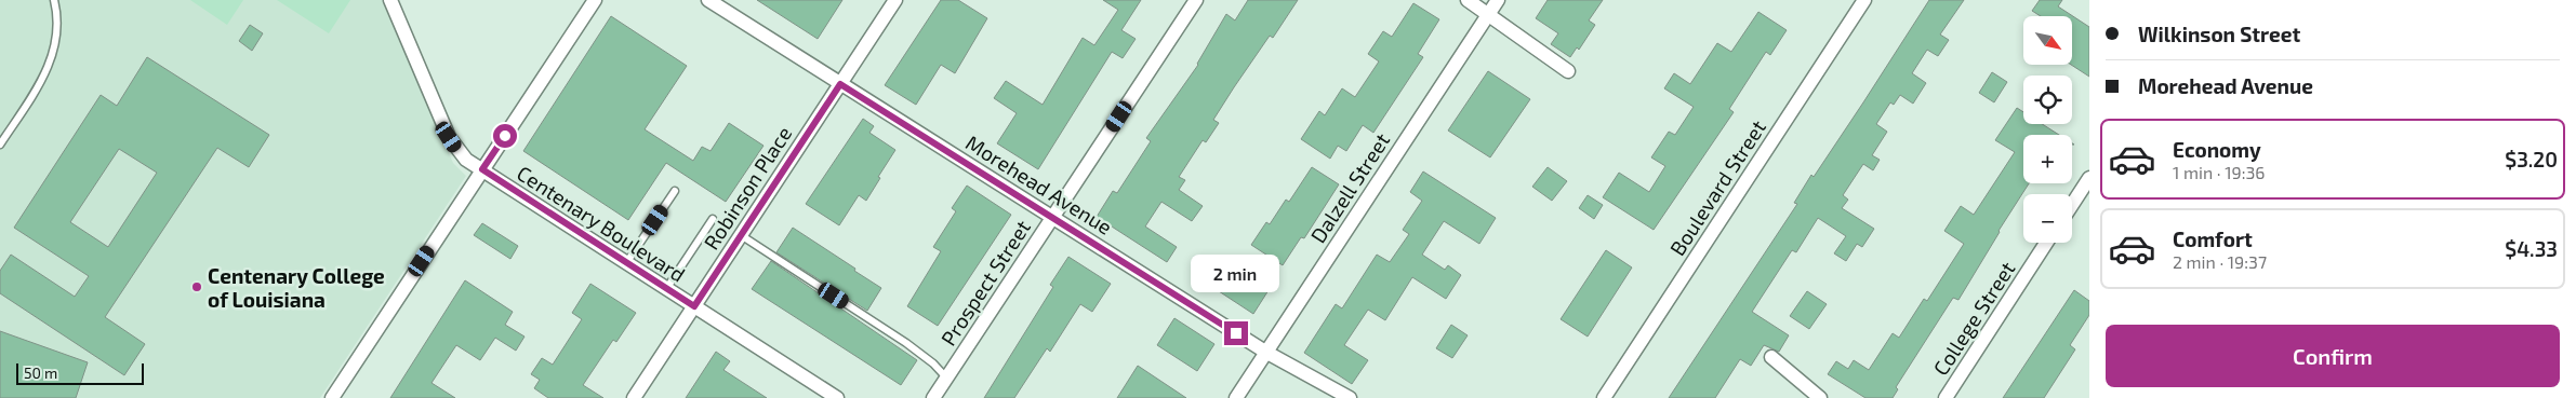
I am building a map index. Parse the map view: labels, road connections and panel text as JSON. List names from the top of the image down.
{
  "streets": {
    "street": [
      "Morehead Avenue",
      "Robinson Place",
      "Dalzell Street",
      "Boulevard Street",
      "Centenary Boulevard",
      "Prospect Street",
      "College Street"
    ]
  },
  "crossings": [
    ["Morehead Avenue", "Robinson Place"],
    ["Morehead Avenue", "Dalzell Street"],
    ["Morehead Avenue", "Prospect Street"],
    ["Robinson Place", "Centenary Boulevard"]
  ],
  "places": ["Centenary College of Louisiana"],
  "scale_bar": "50 m",
  "north": "bottom right",
  "page": {
    "banner": ["Wilkinson Street", "Morehead Avenue"],
    "map_buttons": ["+", "−"],
    "list": [
      {
        "name": "Economy",
        "note": "1 min · 19:36",
        "value": "$3.20"
      },
      {
        "name": "Comfort",
        "note": "2 min · 19:37",
        "value": "$4.33"
      }
    ],
    "bubble": "2 min",
    "buttons": "Confirm",
    "scale": "50 m"
  }
}
